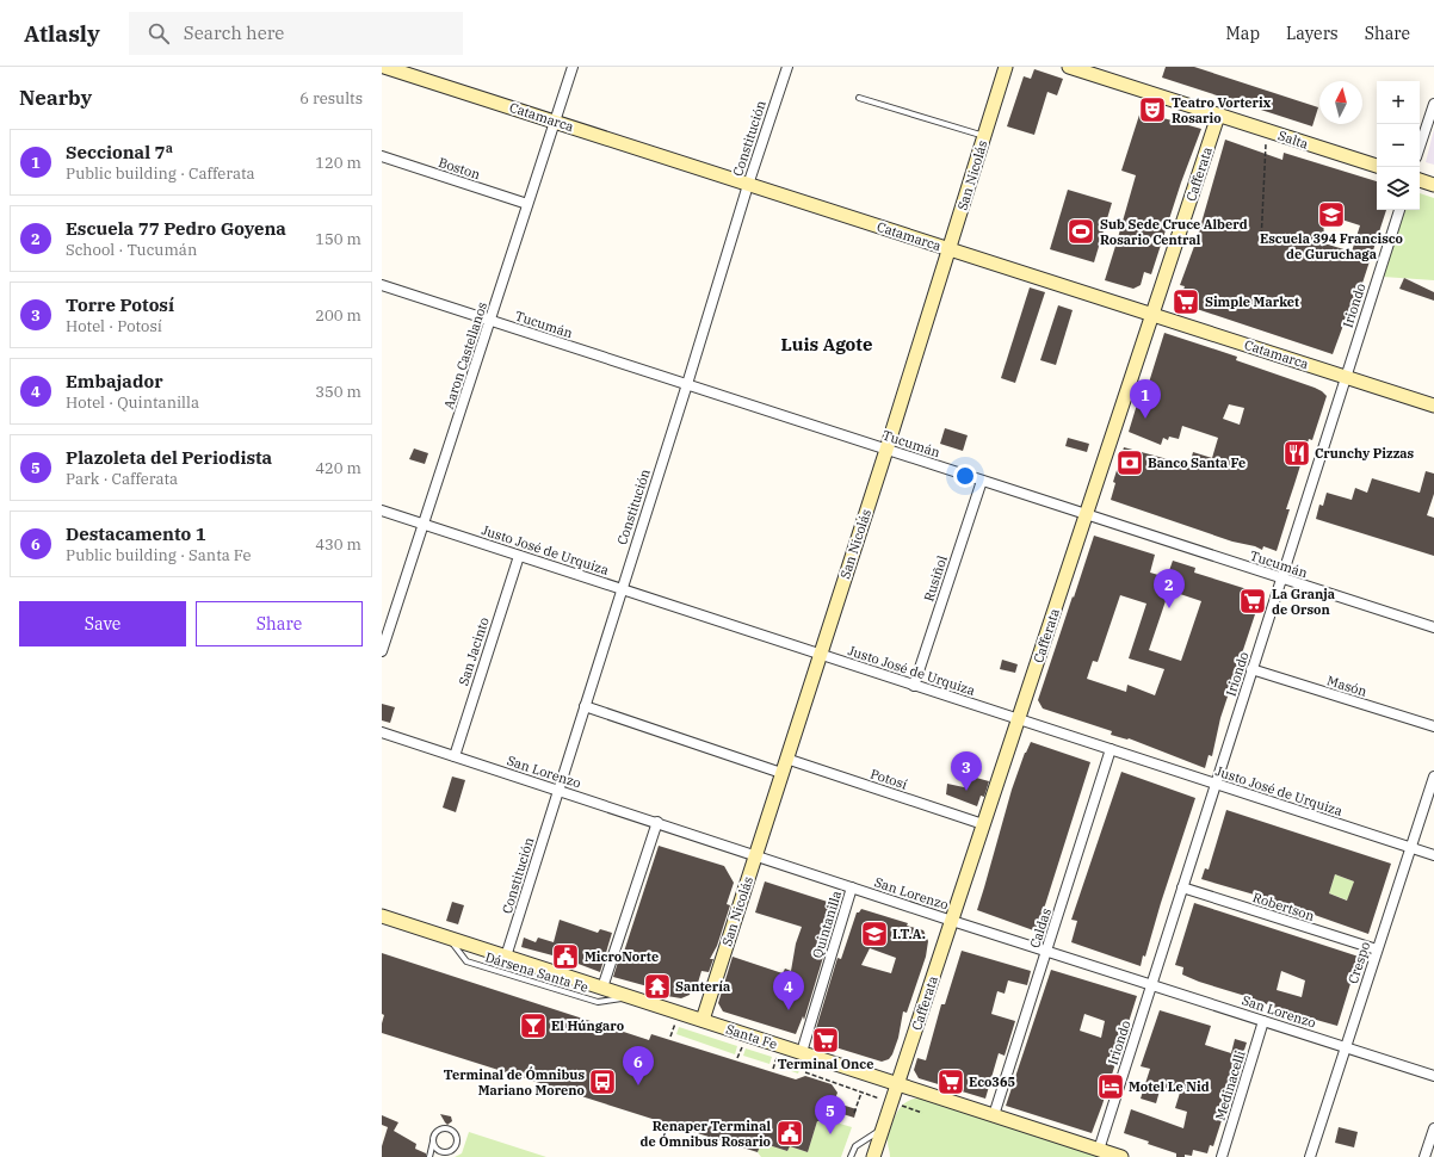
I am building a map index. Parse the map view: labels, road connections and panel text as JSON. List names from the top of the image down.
{
  "streets": {
    "main road": [
      "Catamarca",
      "Salta",
      "Cafferata",
      "San Nicolás",
      "Santa Fe"
    ],
    "street": [
      "Constitución",
      "Boston",
      "Iriondo",
      "Tucumán",
      "Aaron Castellanos",
      "Justo José de Urquiza",
      "Rusiñol",
      "San Jacinto",
      "Masón",
      "San Lorenzo",
      "Potosí",
      "Robertson",
      "Quintanilla",
      "Caldas",
      "Crespo",
      "Medinacelli"
    ],
    "lane": ["Dársena Santa Fe"]
  },
  "crossings": [
    ["Catamarca", "Constitución"],
    ["Catamarca", "Cafferata"],
    ["Catamarca", "San Nicolás"],
    ["Catamarca", "Iriondo"],
    ["Catamarca", "Aaron Castellanos"],
    ["Constitución", "Tucumán"],
    ["Constitución", "Justo José de Urquiza"],
    ["Constitución", "San Lorenzo"],
    ["Constitución", "Santa Fe"],
    ["Salta", "Cafferata"],
    ["Boston", "Aaron Castellanos"],
    ["Cafferata", "Tucumán"],
    ["Cafferata", "Justo José de Urquiza"],
    ["Cafferata", "San Lorenzo"],
    ["Cafferata", "Potosí"],
    ["Cafferata", "Santa Fe"],
    ["San Nicolás", "Tucumán"],
    ["San Nicolás", "Justo José de Urquiza"],
    ["San Nicolás", "San Lorenzo"],
    ["San Nicolás", "Potosí"],
    ["San Nicolás", "Santa Fe"],
    ["Iriondo", "Tucumán"],
    ["Iriondo", "Justo José de Urquiza"],
    ["Iriondo", "Masón"],
    ["Iriondo", "San Lorenzo"],
    ["Iriondo", "Robertson"],
    ["Iriondo", "Santa Fe"],
    ["Tucumán", "Aaron Castellanos"],
    ["Tucumán", "Rusiñol"],
    ["Aaron Castellanos", "Justo José de Urquiza"],
    ["Justo José de Urquiza", "Rusiñol"],
    ["Justo José de Urquiza", "San Jacinto"],
    ["Justo José de Urquiza", "Caldas"],
    ["Justo José de Urquiza", "Crespo"],
    ["San Jacinto", "San Lorenzo"],
    ["San Lorenzo", "Quintanilla"],
    ["San Lorenzo", "Caldas"],
    ["San Lorenzo", "Crespo"],
    ["San Lorenzo", "Medinacelli"],
    ["Robertson", "Crespo"],
    ["Quintanilla", "Santa Fe"],
    ["Caldas", "Santa Fe"],
    ["Dársena Santa Fe", "Santa Fe"]
  ],
  "districts": ["Luis Agote"],
  "places": {
    "theatre": ["Teatro Vorterix Rosario"],
    "school or university": ["Escuela 394 Francisco de Guruchaga", "I.T.A."],
    "sports": ["Sub Sede Cruce Alberd Rosario Central"],
    "supermarket": [
      "Simple Market",
      "La Granja de Orson",
      "Terminal Once",
      "Eco365"
    ],
    "restaurant": ["Crunchy Pizzas"],
    "bank": ["Banco Santa Fe"],
    "public building": ["MicroNorte", "Renaper Terminal de Ómnibus Rosario"],
    "temple": ["Santería"],
    "bar": ["El Húngaro"],
    "bus stop": ["Terminal de Ómnibus Mariano Moreno"],
    "hotel": ["Motel Le Nid"]
  },
  "north": "top",
  "page": {
    "header": "Atlasly",
    "search": "Search here",
    "nav": ["Map", "Layers", "Share"],
    "heading": ["Nearby", "6 results"],
    "map_buttons": ["+", "−"],
    "list": [
      {
        "mark": "1",
        "name": "Seccional 7ª",
        "note": "Public building · Cafferata",
        "value": "120 m"
      },
      {
        "mark": "2",
        "name": "Escuela 77 Pedro Goyena",
        "note": "School · Tucumán",
        "value": "150 m"
      },
      {
        "mark": "3",
        "name": "Torre Potosí",
        "note": "Hotel · Potosí",
        "value": "200 m"
      },
      {
        "mark": "4",
        "name": "Embajador",
        "note": "Hotel · Quintanilla",
        "value": "350 m"
      },
      {
        "mark": "5",
        "name": "Plazoleta del Periodista",
        "note": "Park · Cafferata",
        "value": "420 m"
      },
      {
        "mark": "6",
        "name": "Destacamento 1",
        "note": "Public building · Santa Fe",
        "value": "430 m"
      }
    ],
    "pins": [
      "1",
      "2",
      "3",
      "4",
      "6",
      "5"
    ],
    "buttons": ["Save", "Share"]
  }
}
